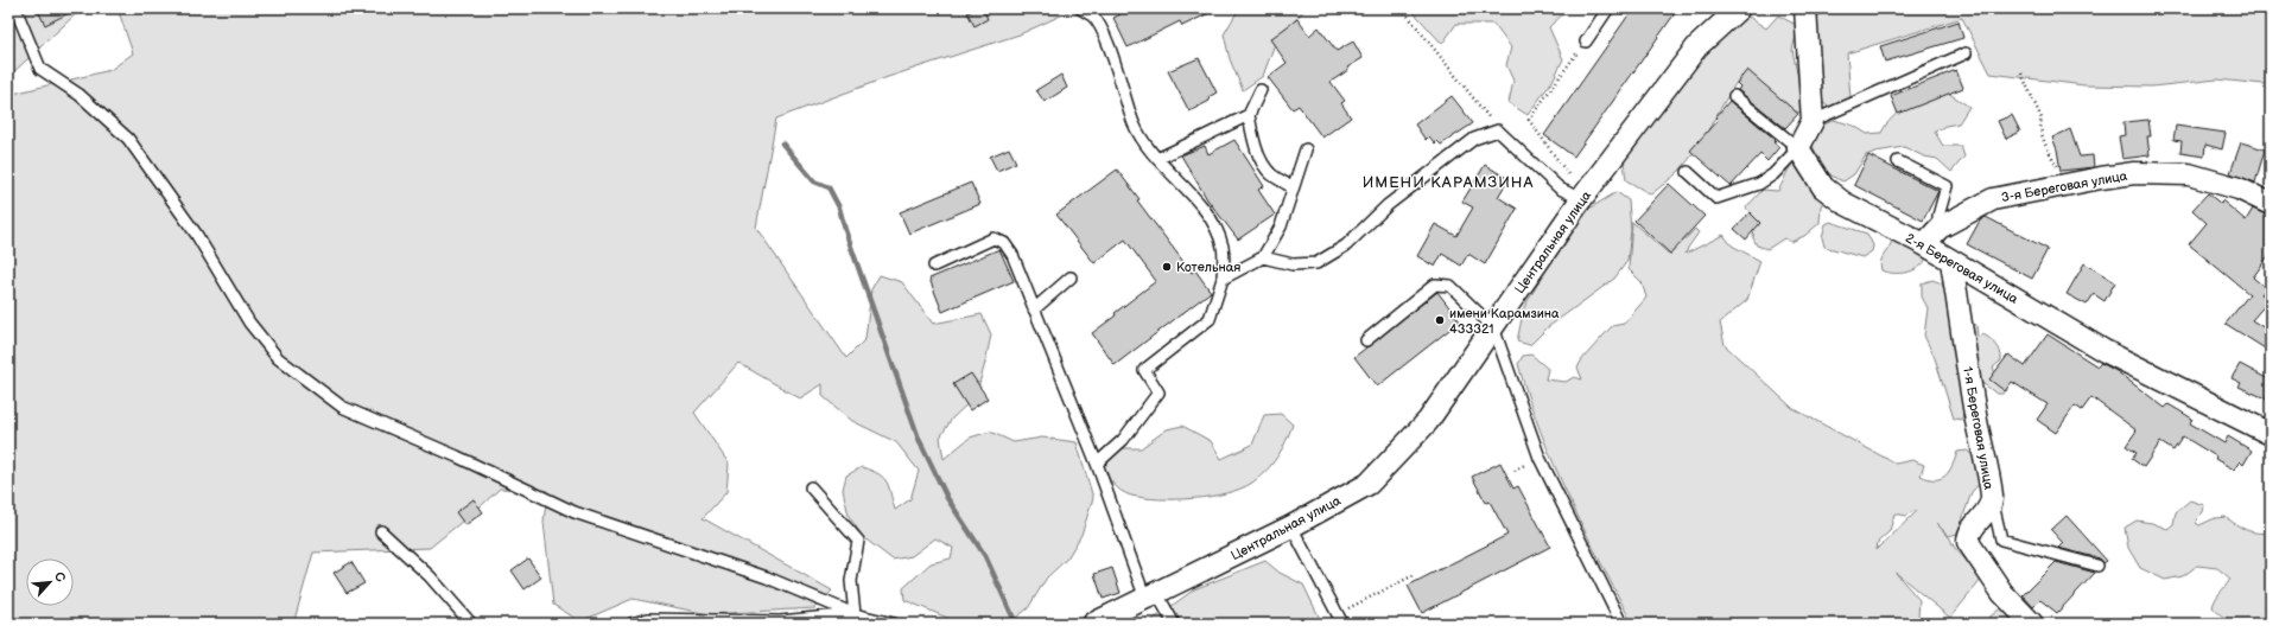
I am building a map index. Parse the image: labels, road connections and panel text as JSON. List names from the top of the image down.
{
  "streets": {
    "street": [
      "3-я Береговая улица",
      "Центральная улица",
      "2-я Береговая улица",
      "1-я Береговая улица"
    ]
  },
  "crossings": [
    ["3-я Береговая улица", "2-я Береговая улица"],
    ["2-я Береговая улица", "1-я Береговая улица"]
  ],
  "districts": ["ИМЕНИ КАРАМЗИНА"],
  "places": ["Котельная", "имени Карамзина 433321"],
  "north": "top right"
}
